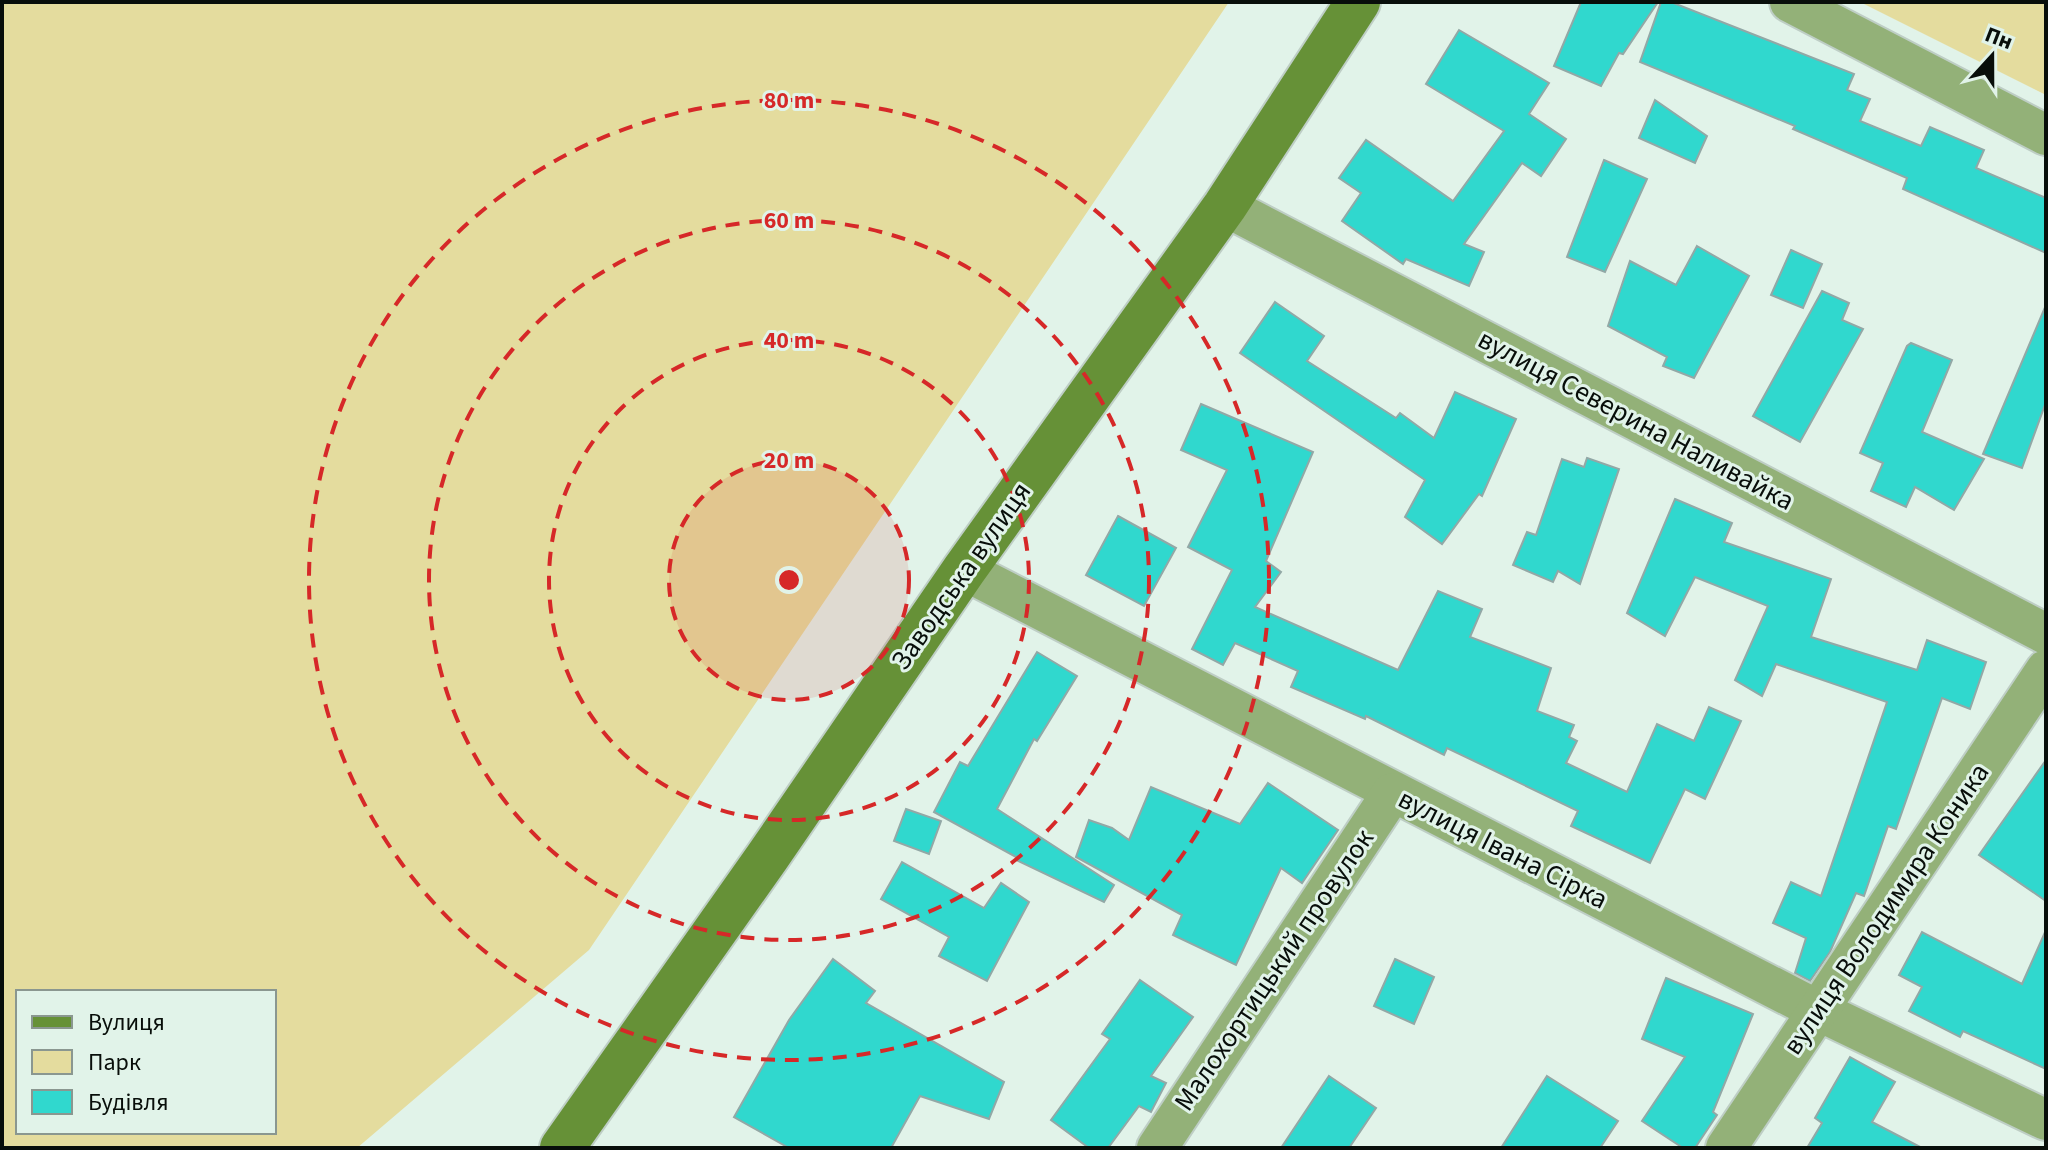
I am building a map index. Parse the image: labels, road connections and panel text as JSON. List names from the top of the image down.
{
  "streets": {
    "main road": ["Заводська вулиця"],
    "street": [
      "вулиця Северина Наливайка",
      "вулиця Івана Сірка",
      "вулиця Володимира Коника",
      "Малохортицький провулок"
    ]
  },
  "crossings": [
    ["вулиця Северина Наливайка", "Заводська вулиця"],
    ["Заводська вулиця", "вулиця Івана Сірка"],
    ["вулиця Івана Сірка", "вулиця Володимира Коника"],
    ["вулиця Івана Сірка", "Малохортицький провулок"]
  ],
  "legend": ["Вулиця", "Парк", "Будівля"],
  "north": "top",
  "rings": [
    "80 m",
    "60 m",
    "40 m",
    "20 m"
  ]
}
